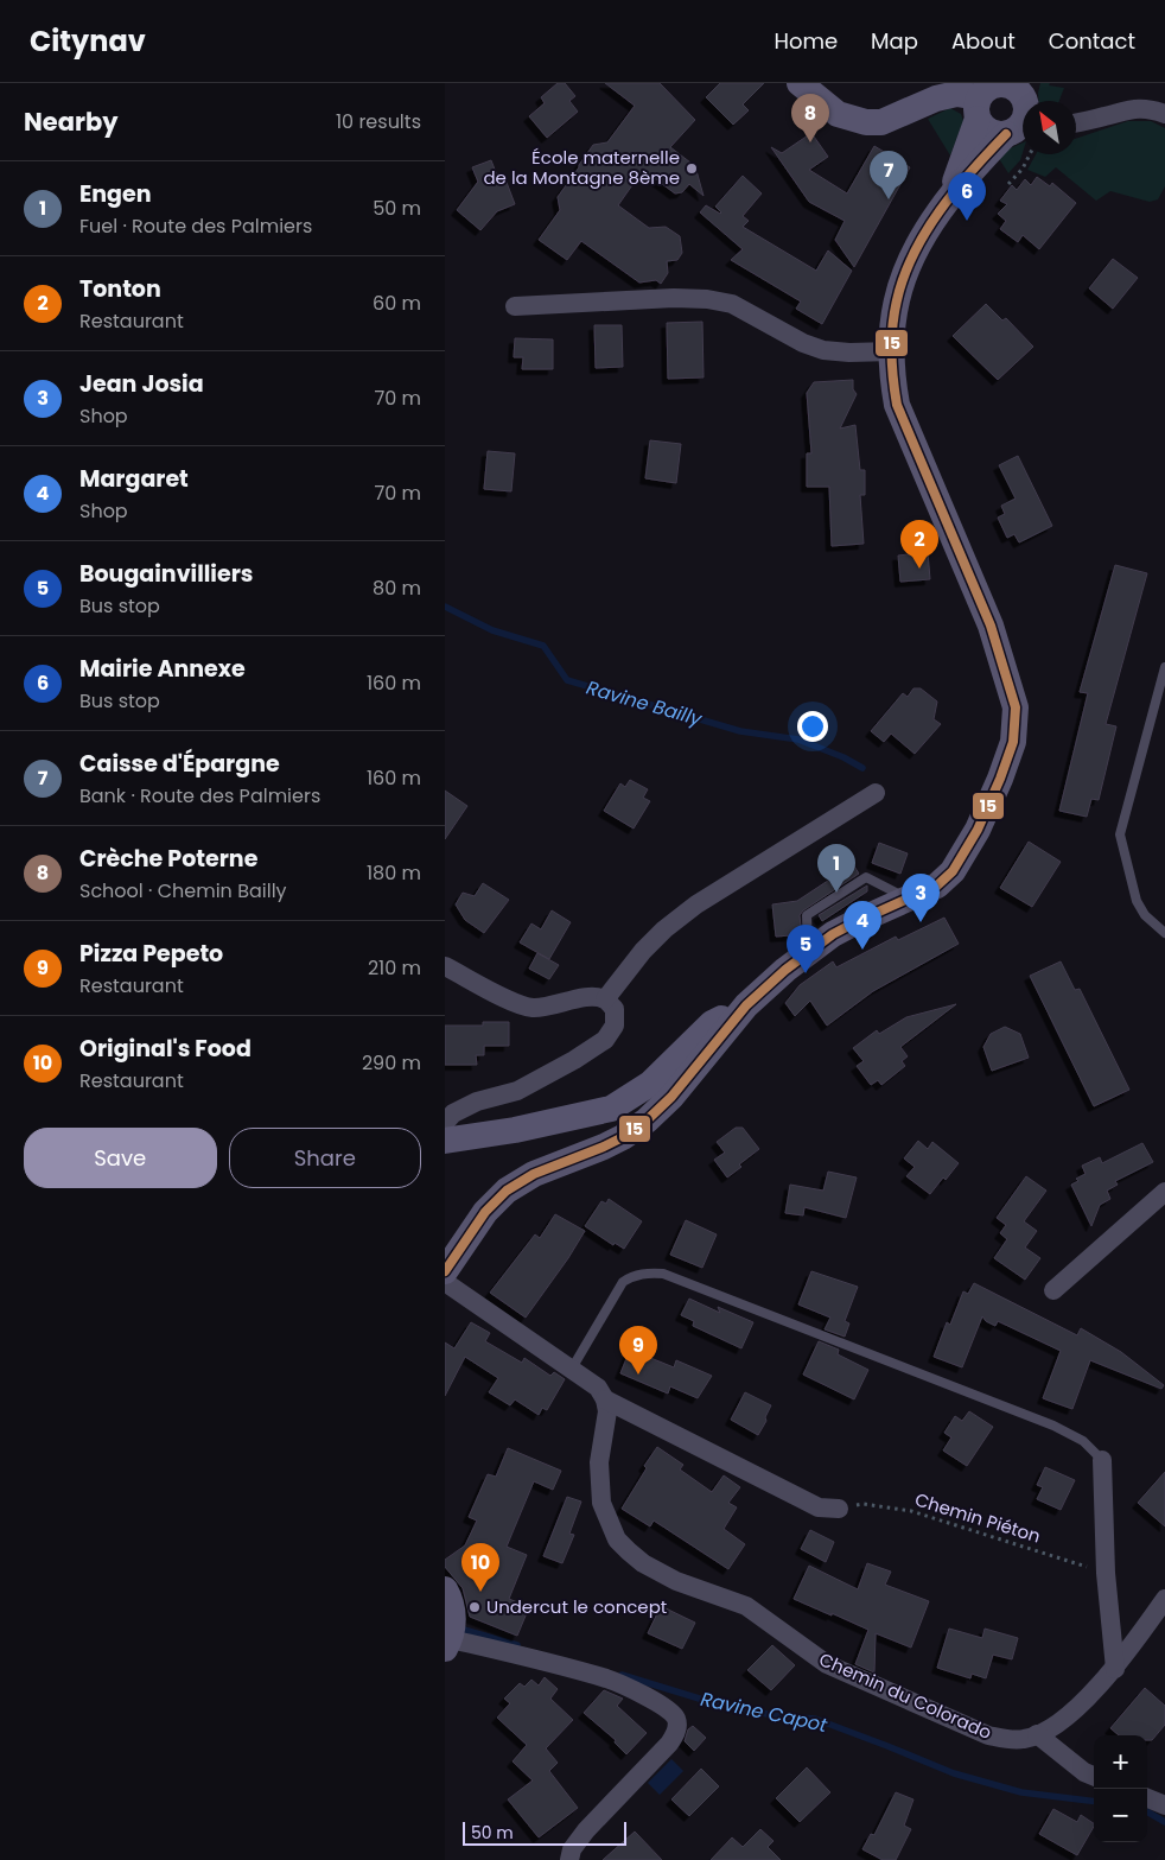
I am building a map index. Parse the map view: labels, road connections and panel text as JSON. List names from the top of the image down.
{
  "streets": {
    "street": ["Chemin du Colorado"],
    "path": ["Chemin Piéton"]
  },
  "water": ["Ravine Bailly", "Ravine Capot"],
  "places": ["École maternelle de la Montagne 8ème", "Undercut le concept"],
  "lines": ["transit line 15"],
  "scale_bar": "50 m",
  "north": "top left",
  "page": {
    "header": "Citynav",
    "nav": [
      "Home",
      "Map",
      "About",
      "Contact"
    ],
    "heading": ["Nearby", "10 results"],
    "pins": [
      "8",
      "7",
      "6",
      "2",
      "1",
      "3",
      "4",
      "5",
      "9",
      "10"
    ],
    "list": [
      {
        "mark": "1",
        "name": "Engen",
        "note": "Fuel · Route des Palmiers",
        "value": "50 m"
      },
      {
        "mark": "2",
        "name": "Tonton",
        "note": "Restaurant",
        "value": "60 m"
      },
      {
        "mark": "3",
        "name": "Jean Josia",
        "note": "Shop",
        "value": "70 m"
      },
      {
        "mark": "4",
        "name": "Margaret",
        "note": "Shop",
        "value": "70 m"
      },
      {
        "mark": "5",
        "name": "Bougainvilliers",
        "note": "Bus stop",
        "value": "80 m"
      },
      {
        "mark": "6",
        "name": "Mairie Annexe",
        "note": "Bus stop",
        "value": "160 m"
      },
      {
        "mark": "7",
        "name": "Caisse d'Épargne",
        "note": "Bank · Route des Palmiers",
        "value": "160 m"
      },
      {
        "mark": "8",
        "name": "Crèche Poterne",
        "note": "School · Chemin Bailly",
        "value": "180 m"
      },
      {
        "mark": "9",
        "name": "Pizza Pepeto",
        "note": "Restaurant",
        "value": "210 m"
      },
      {
        "mark": "10",
        "name": "Original's Food",
        "note": "Restaurant",
        "value": "290 m"
      }
    ],
    "buttons": ["Save", "Share"],
    "map_buttons": ["+", "−"],
    "scale": "50 m"
  }
}
